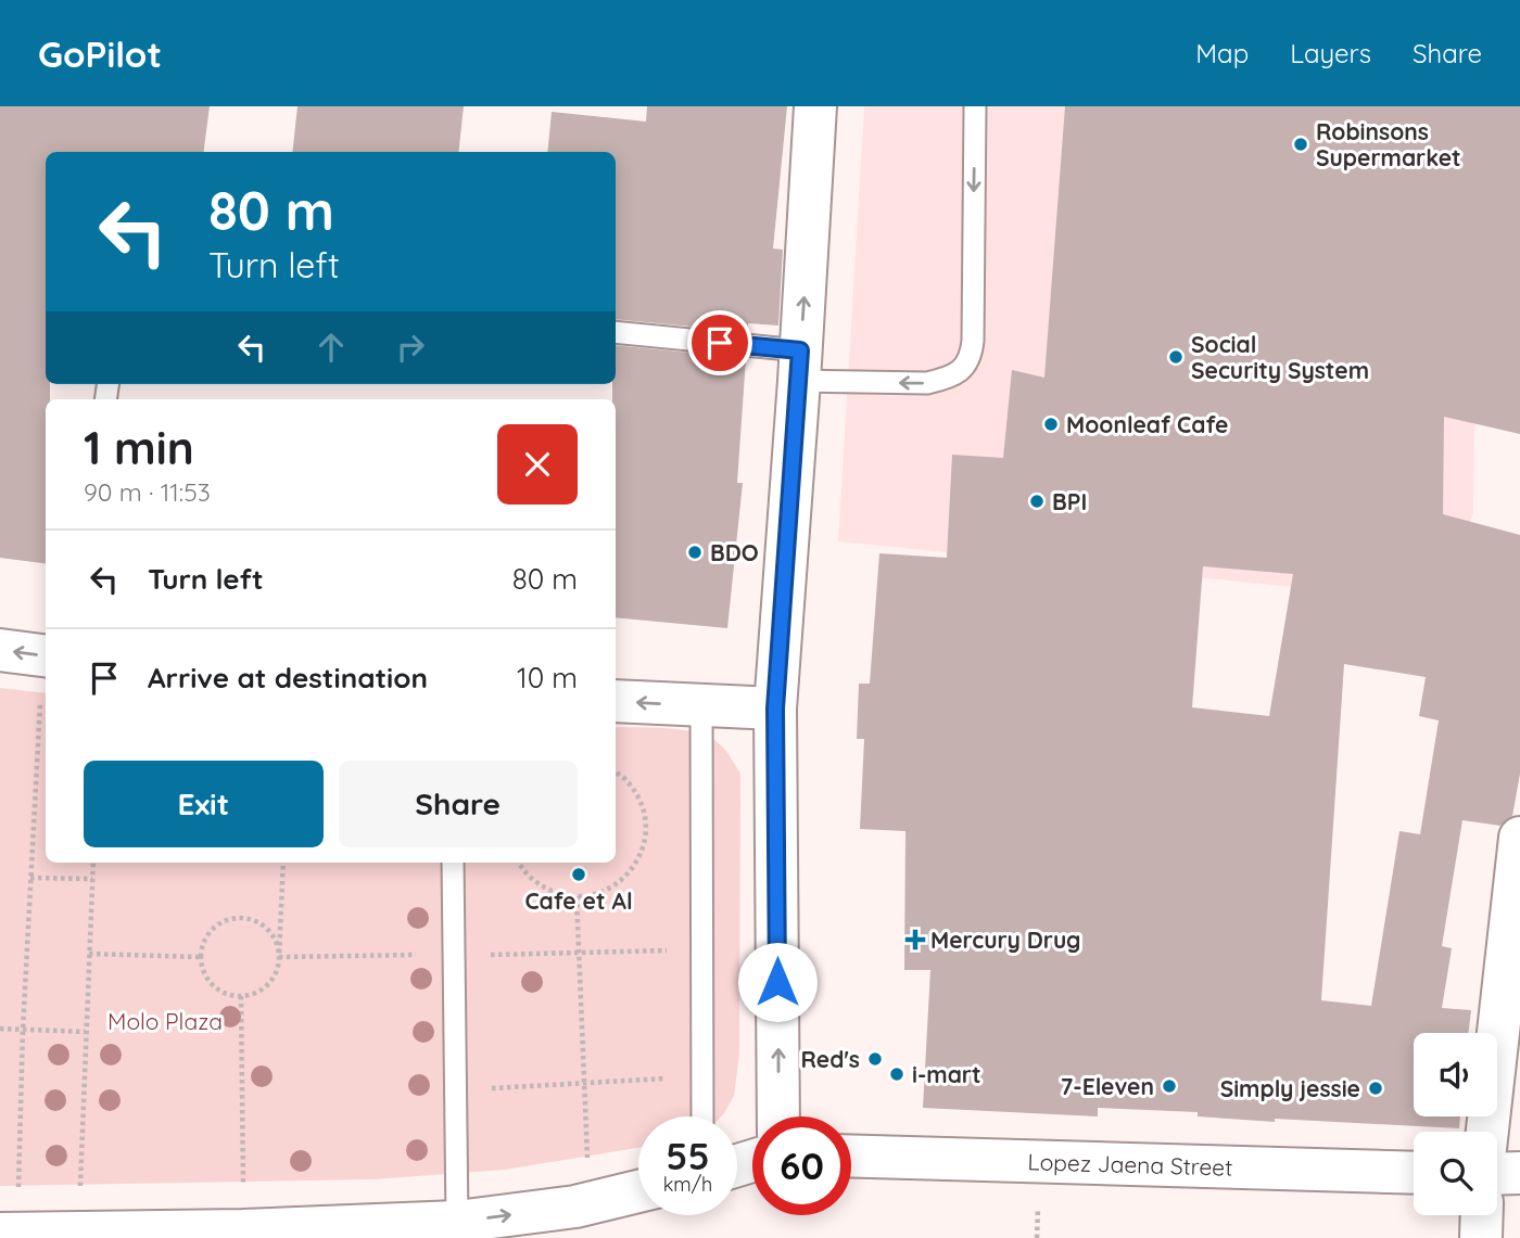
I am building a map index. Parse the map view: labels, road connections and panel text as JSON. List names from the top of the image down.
{
  "streets": {
    "main road": ["Lopez Jaena Street"]
  },
  "parks": ["Molo Plaza"],
  "places": {
    "other": [
      "Robinsons Supermarket",
      "Social Security System",
      "Moonleaf Cafe",
      "BPI",
      "BDO",
      "Cafe et Al",
      "Red's",
      "i-mart",
      "7-Eleven",
      "Simply jessie"
    ],
    "health": ["Mercury Drug"]
  },
  "page": {
    "header": "GoPilot",
    "nav": ["Map", "Layers", "Share"],
    "turn": ["80 m", "Turn left"],
    "heading": ["1 min", "90 m · 11:53"],
    "list": [
      {
        "name": "Turn left",
        "value": "80 m"
      },
      {
        "name": "Arrive at destination",
        "value": "10 m"
      }
    ],
    "buttons": ["Exit", "Share"],
    "speed": "55 km/h",
    "limit": "60"
  }
}
